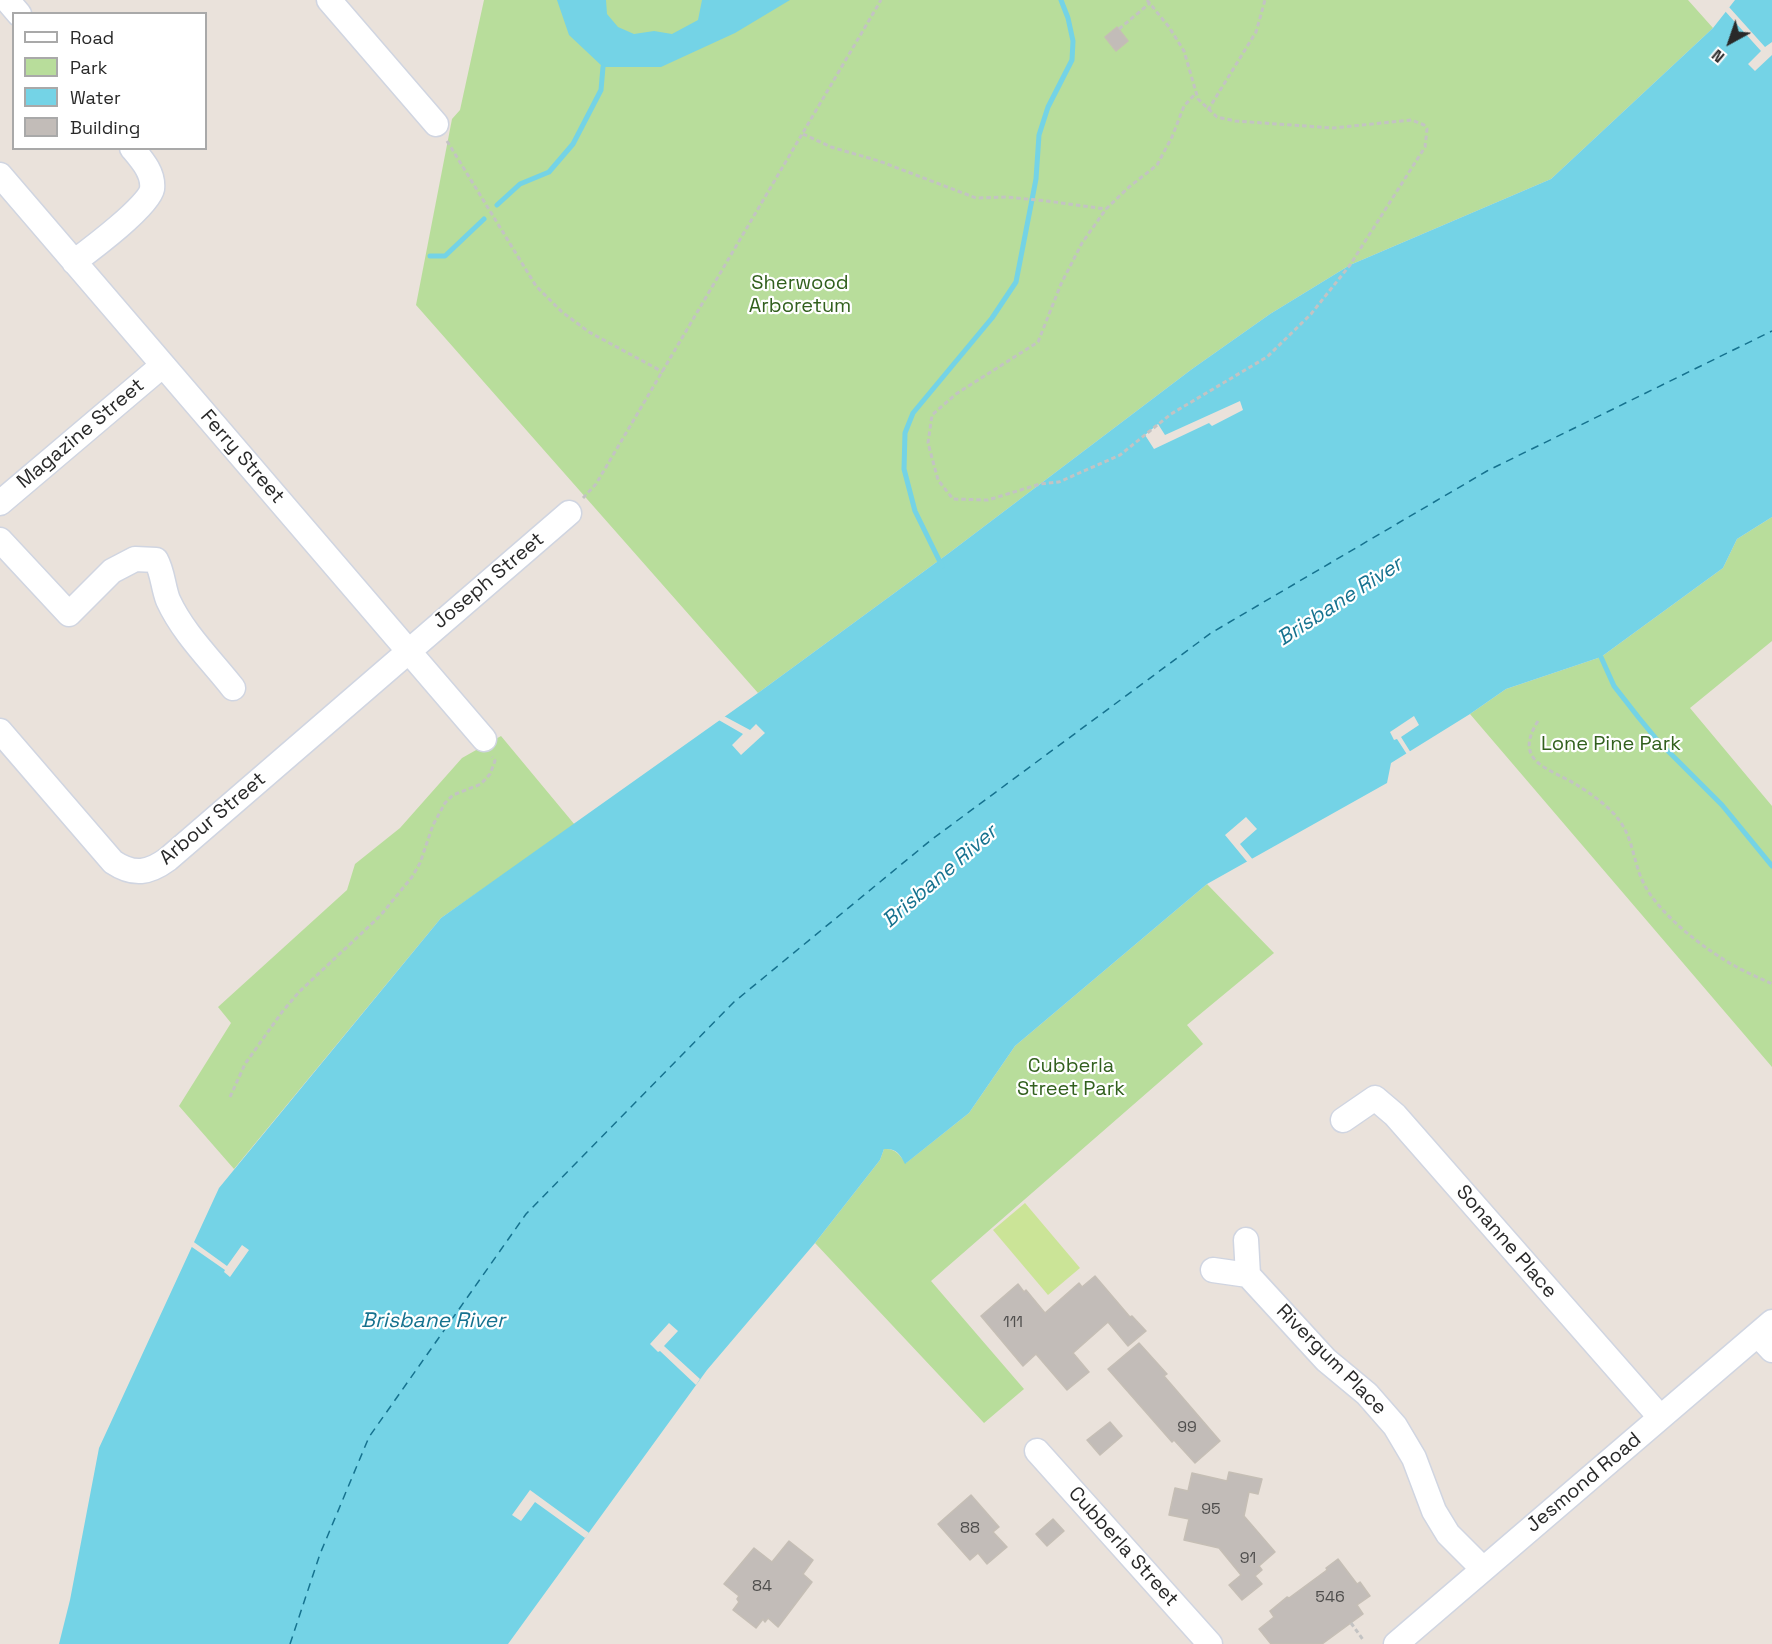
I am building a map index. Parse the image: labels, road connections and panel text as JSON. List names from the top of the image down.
{
  "streets": {
    "street": [
      "Magazine Street",
      "Ferry Street",
      "Joseph Street",
      "Arbour Street",
      "Sonanne Place",
      "Rivergum Place",
      "Jesmond Road",
      "Cubberla Street"
    ]
  },
  "crossings": [
    ["Magazine Street", "Ferry Street"],
    ["Ferry Street", "Joseph Street"],
    ["Ferry Street", "Arbour Street"],
    ["Joseph Street", "Arbour Street"],
    ["Sonanne Place", "Jesmond Road"],
    ["Rivergum Place", "Jesmond Road"]
  ],
  "water": ["Brisbane River"],
  "parks": ["Sherwood Arboretum", "Lone Pine Park", "Cubberla Street Park"],
  "house_numbers": [
    "111",
    "99",
    "95",
    "88",
    "91",
    "84",
    "546"
  ],
  "legend": [
    "Road",
    "Park",
    "Water",
    "Building"
  ],
  "north": "bottom left"
}
